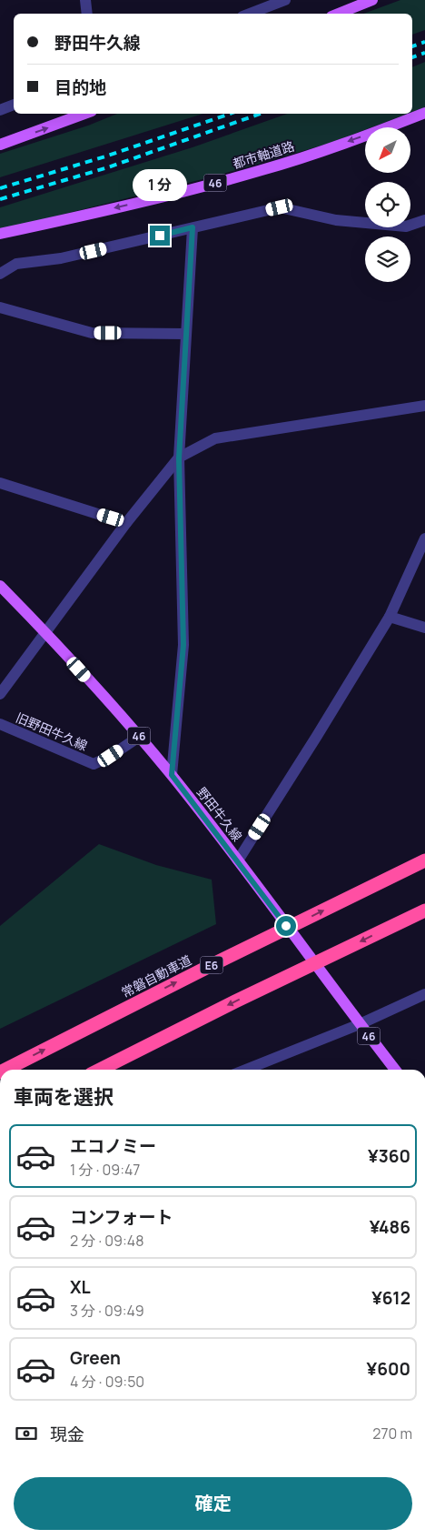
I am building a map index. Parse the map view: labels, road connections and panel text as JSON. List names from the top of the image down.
{
  "streets": {
    "highway": ["E6", "常磐自動車道"],
    "main road": ["都市軸道路", "46", "野田牛久線"],
    "street": ["旧野田牛久線"]
  },
  "crossings": [
    ["旧野田牛久線", "野田牛久線"]
  ],
  "one_way": ["都市軸道路"],
  "north": "bottom left",
  "page": {
    "banner": ["野田牛久線", "目的地"],
    "bubble": "1 分",
    "heading": "車両を選択",
    "list": [
      {
        "name": "エコノミー",
        "note": "1 分 · 09:47",
        "value": "¥360"
      },
      {
        "name": "コンフォート",
        "note": "2 分 · 09:48",
        "value": "¥486"
      },
      {
        "name": "XL",
        "note": "3 分 · 09:49",
        "value": "¥612"
      },
      {
        "name": "Green",
        "note": "4 分 · 09:50",
        "value": "¥600"
      }
    ],
    "pay": ["現金", "270 m"],
    "buttons": "確定"
  }
}
